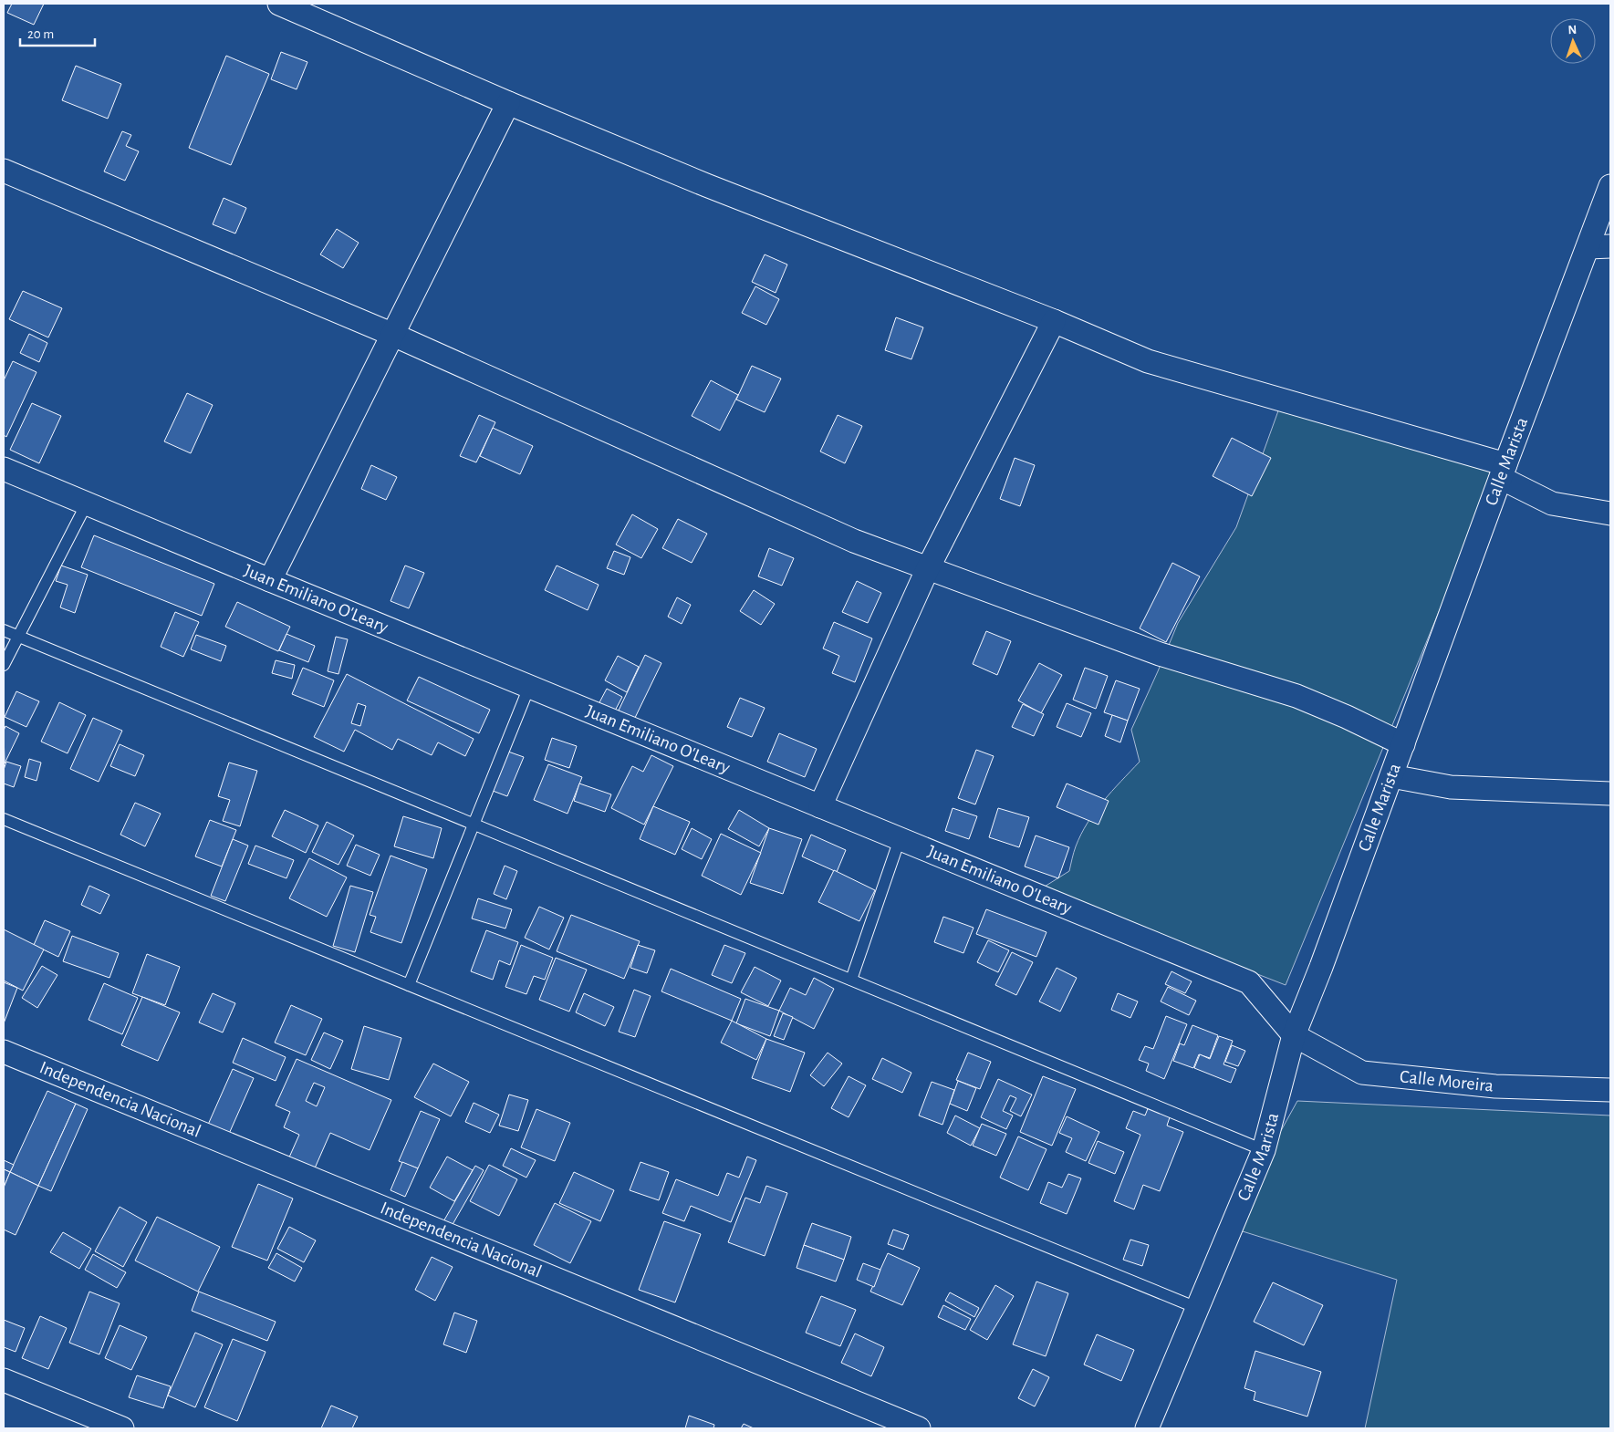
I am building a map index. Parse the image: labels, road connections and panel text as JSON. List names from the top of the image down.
{
  "streets": {
    "street": [
      "Calle Marista",
      "Juan Emiliano O'Leary",
      "Calle Moreira",
      "Independencia Nacional"
    ]
  },
  "crossings": [
    ["Calle Marista", "Juan Emiliano O'Leary"],
    ["Calle Marista", "Calle Moreira"],
    ["Juan Emiliano O'Leary", "Calle Moreira"]
  ],
  "scale_bar": "20 m",
  "north": "top"
}
